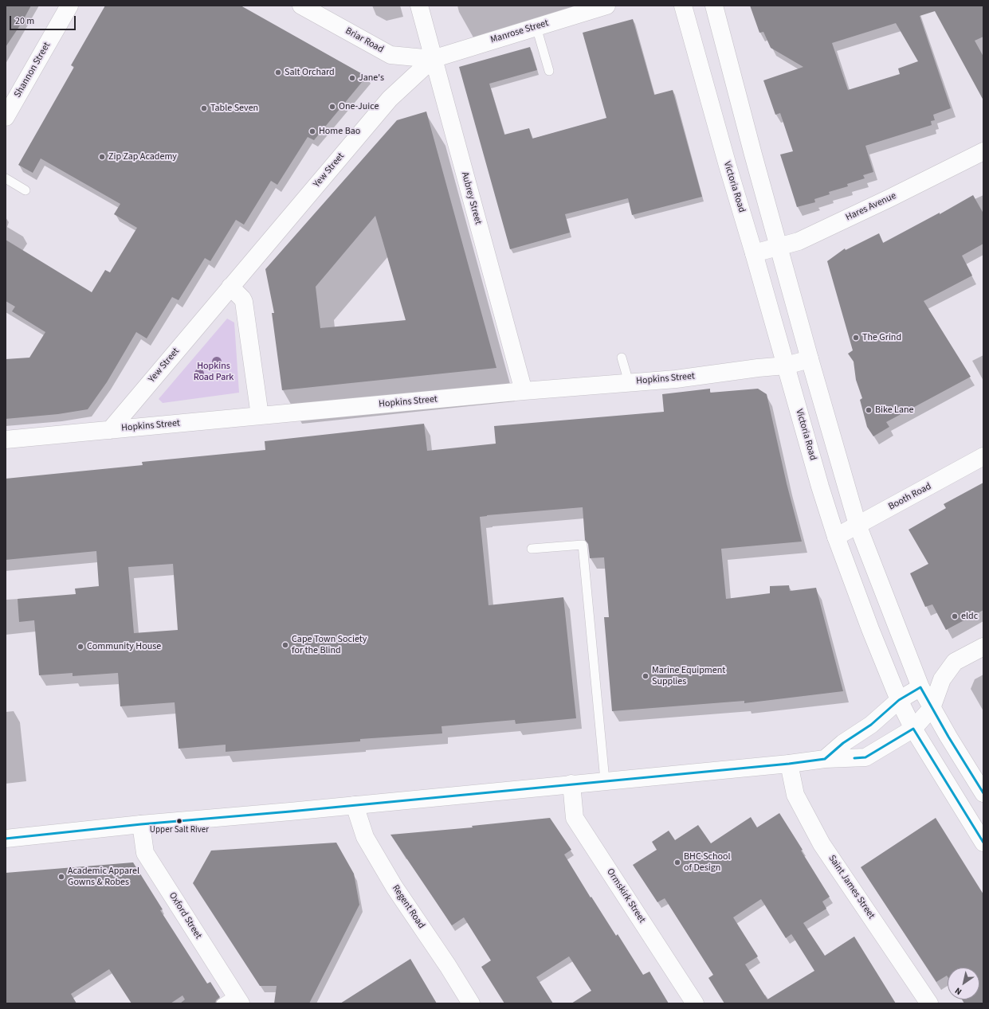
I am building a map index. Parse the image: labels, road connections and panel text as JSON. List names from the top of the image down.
{
  "streets": {
    "street": [
      "Manrose Street",
      "Briar Road",
      "Shannon Street",
      "Yew Street",
      "Victoria Road",
      "Aubrey Street",
      "Hares Avenue",
      "Hopkins Street",
      "Booth Road",
      "Saint James Street",
      "Ormskirk Street",
      "Regent Road",
      "Oxford Street"
    ]
  },
  "crossings": [
    ["Manrose Street", "Briar Road"],
    ["Manrose Street", "Yew Street"],
    ["Manrose Street", "Aubrey Street"],
    ["Briar Road", "Yew Street"],
    ["Briar Road", "Aubrey Street"],
    ["Yew Street", "Aubrey Street"],
    ["Yew Street", "Hopkins Street"],
    ["Victoria Road", "Hares Avenue"],
    ["Victoria Road", "Hopkins Street"],
    ["Victoria Road", "Booth Road"],
    ["Aubrey Street", "Hopkins Street"]
  ],
  "parks": ["Hopkins Road Park"],
  "places": [
    "Salt Orchard",
    "Jane's",
    "One-Juice",
    "Table Seven",
    "Home Bao",
    "Zip Zap Academy",
    "The Grind",
    "Bike Lane",
    "eldc",
    "Cape Town Society for the Blind",
    "Community House",
    "Marine Equipment Supplies",
    "Upper Salt River",
    "BHC School of Design",
    "Academic Apparel Gowns & Robes"
  ],
  "scale_bar": "20 m",
  "north": "bottom left"
}
